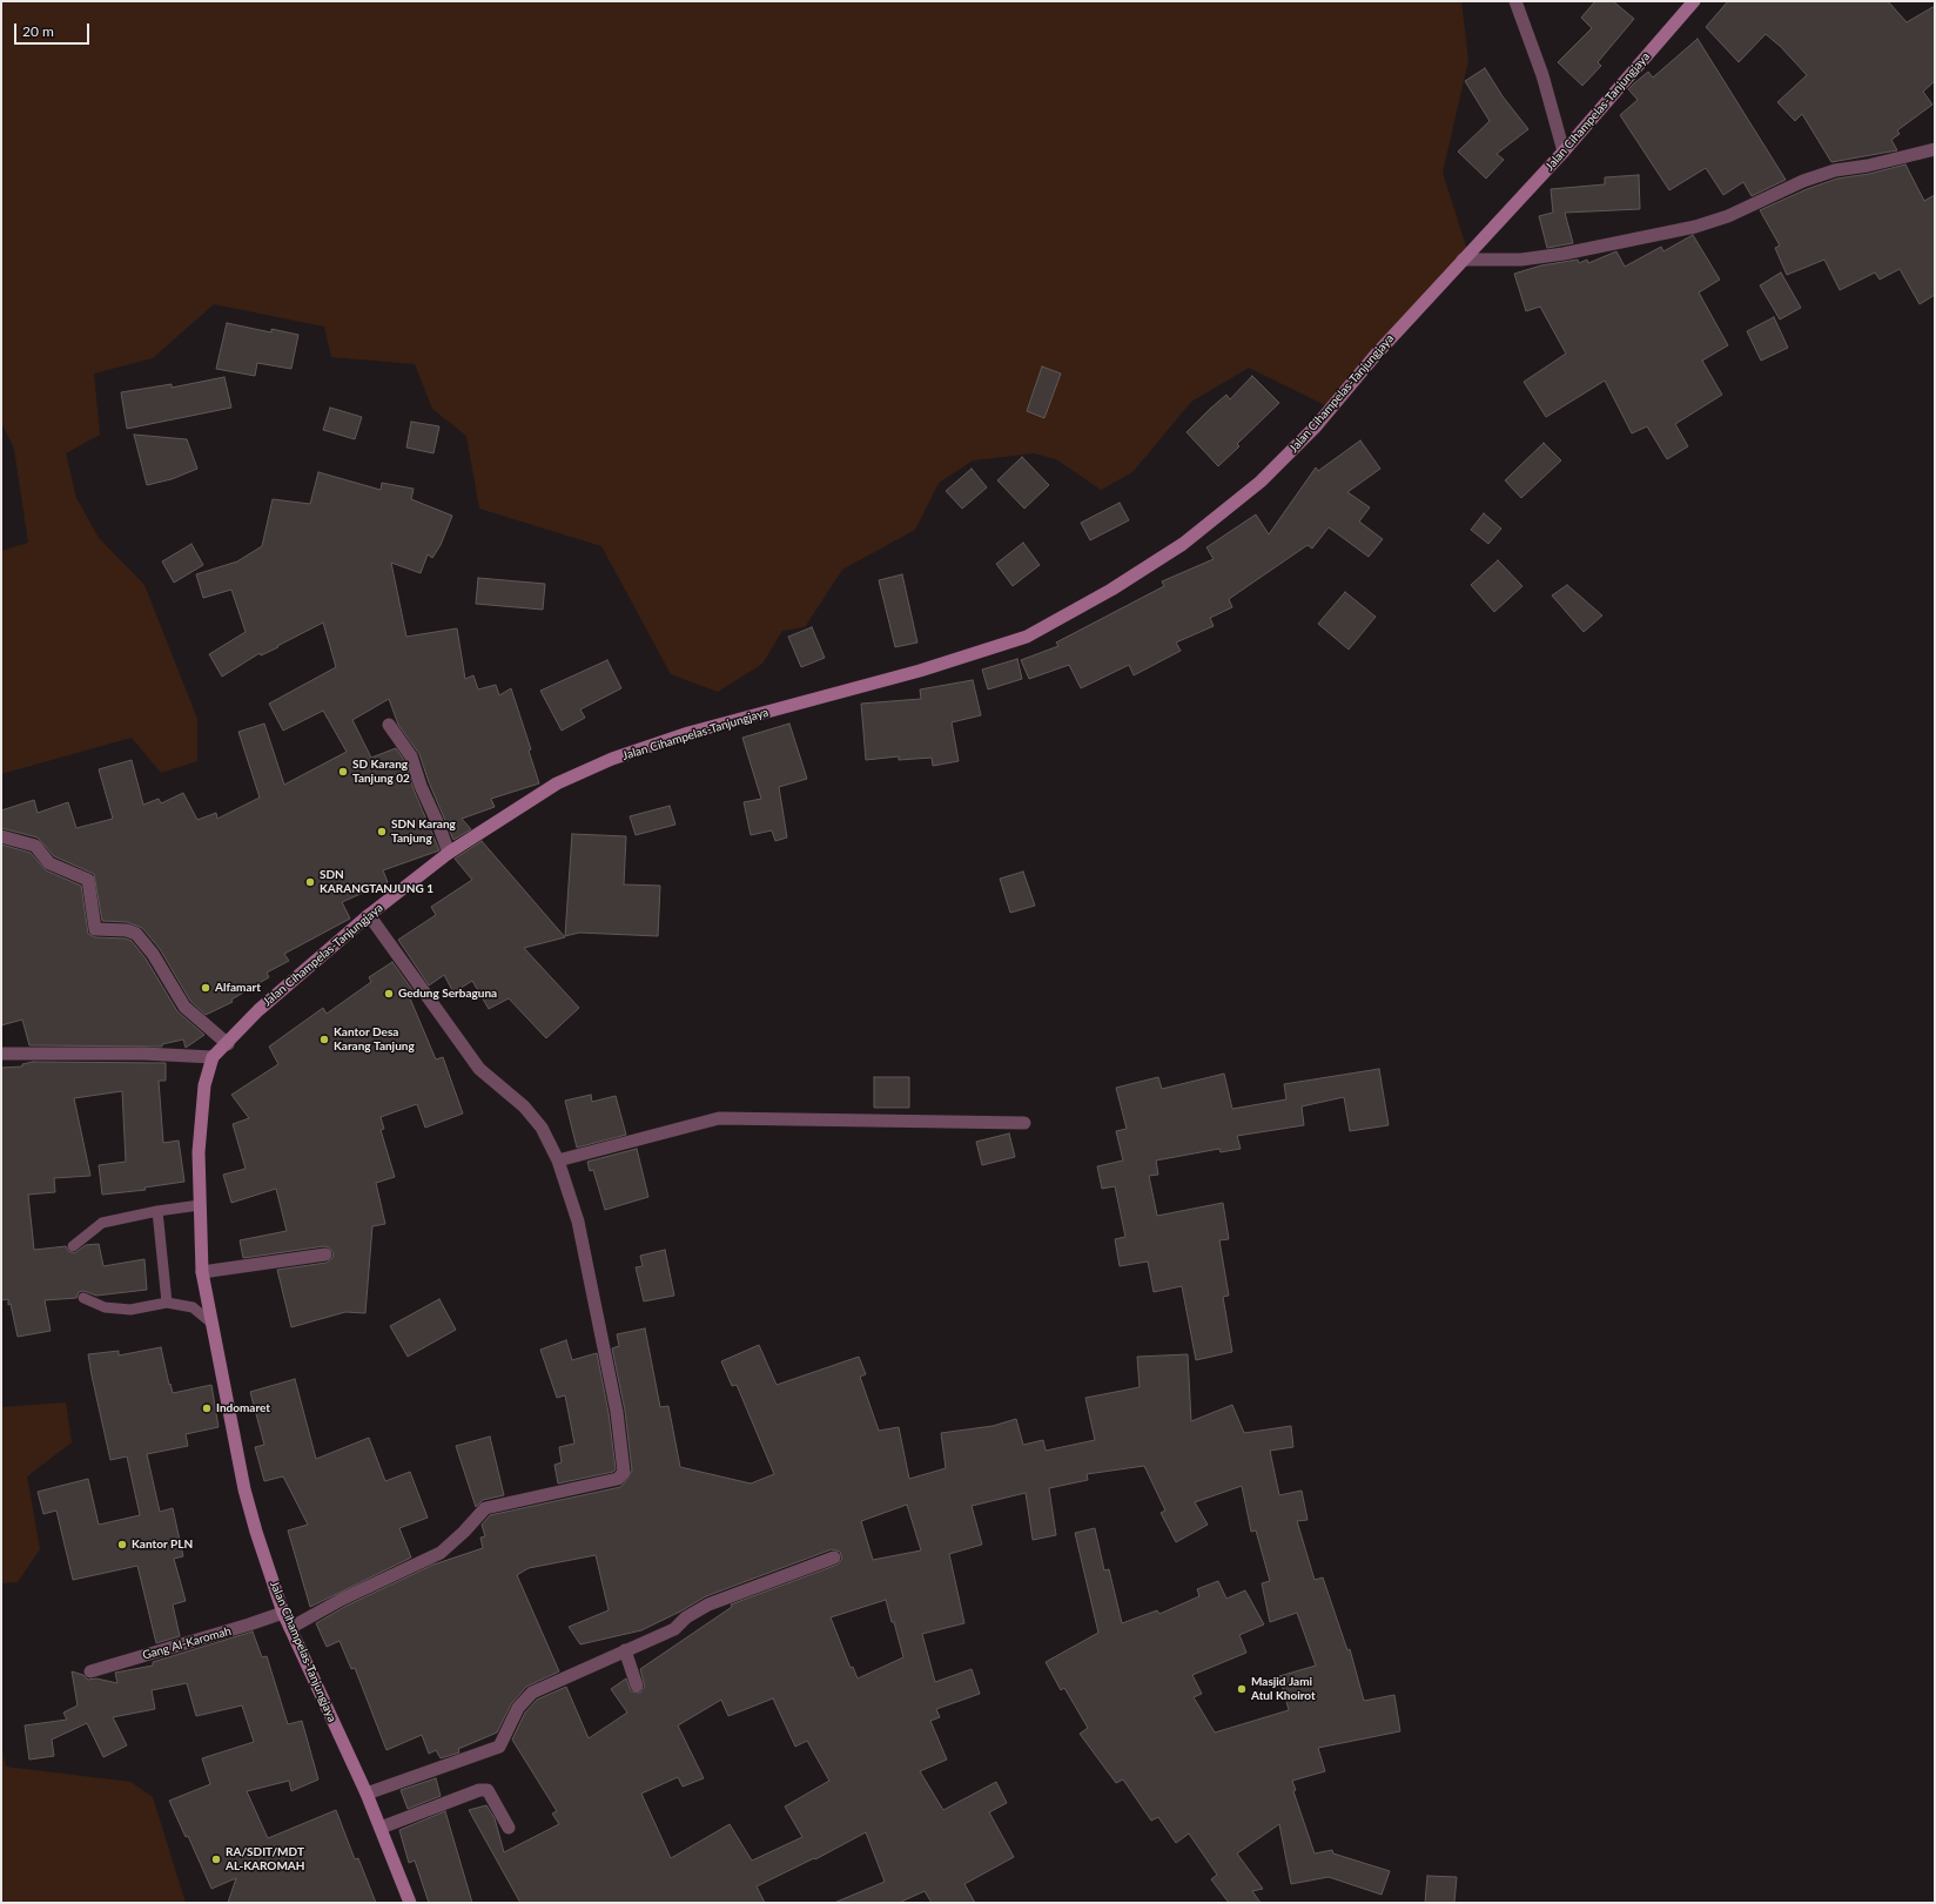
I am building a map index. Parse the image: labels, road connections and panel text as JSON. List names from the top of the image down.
{
  "streets": {
    "main road": ["Jalan Cihampelas-Tanjungjaya"],
    "street": ["Gang Al-Karomah"]
  },
  "crossings": [
    ["Jalan Cihampelas-Tanjungjaya", "Gang Al-Karomah"]
  ],
  "places": [
    "SD Karang Tanjung 02",
    "SDN Karang Tanjung",
    "SDN KARANGTANJUNG 1",
    "Alfamart",
    "Gedung Serbaguna",
    "Kantor Desa Karang Tanjung",
    "Indomaret",
    "Kantor PLN",
    "Masjid Jami Atul Khoirot",
    "RA/SDIT/MDT AL-KAROMAH"
  ],
  "scale_bar": "20 m"
}
